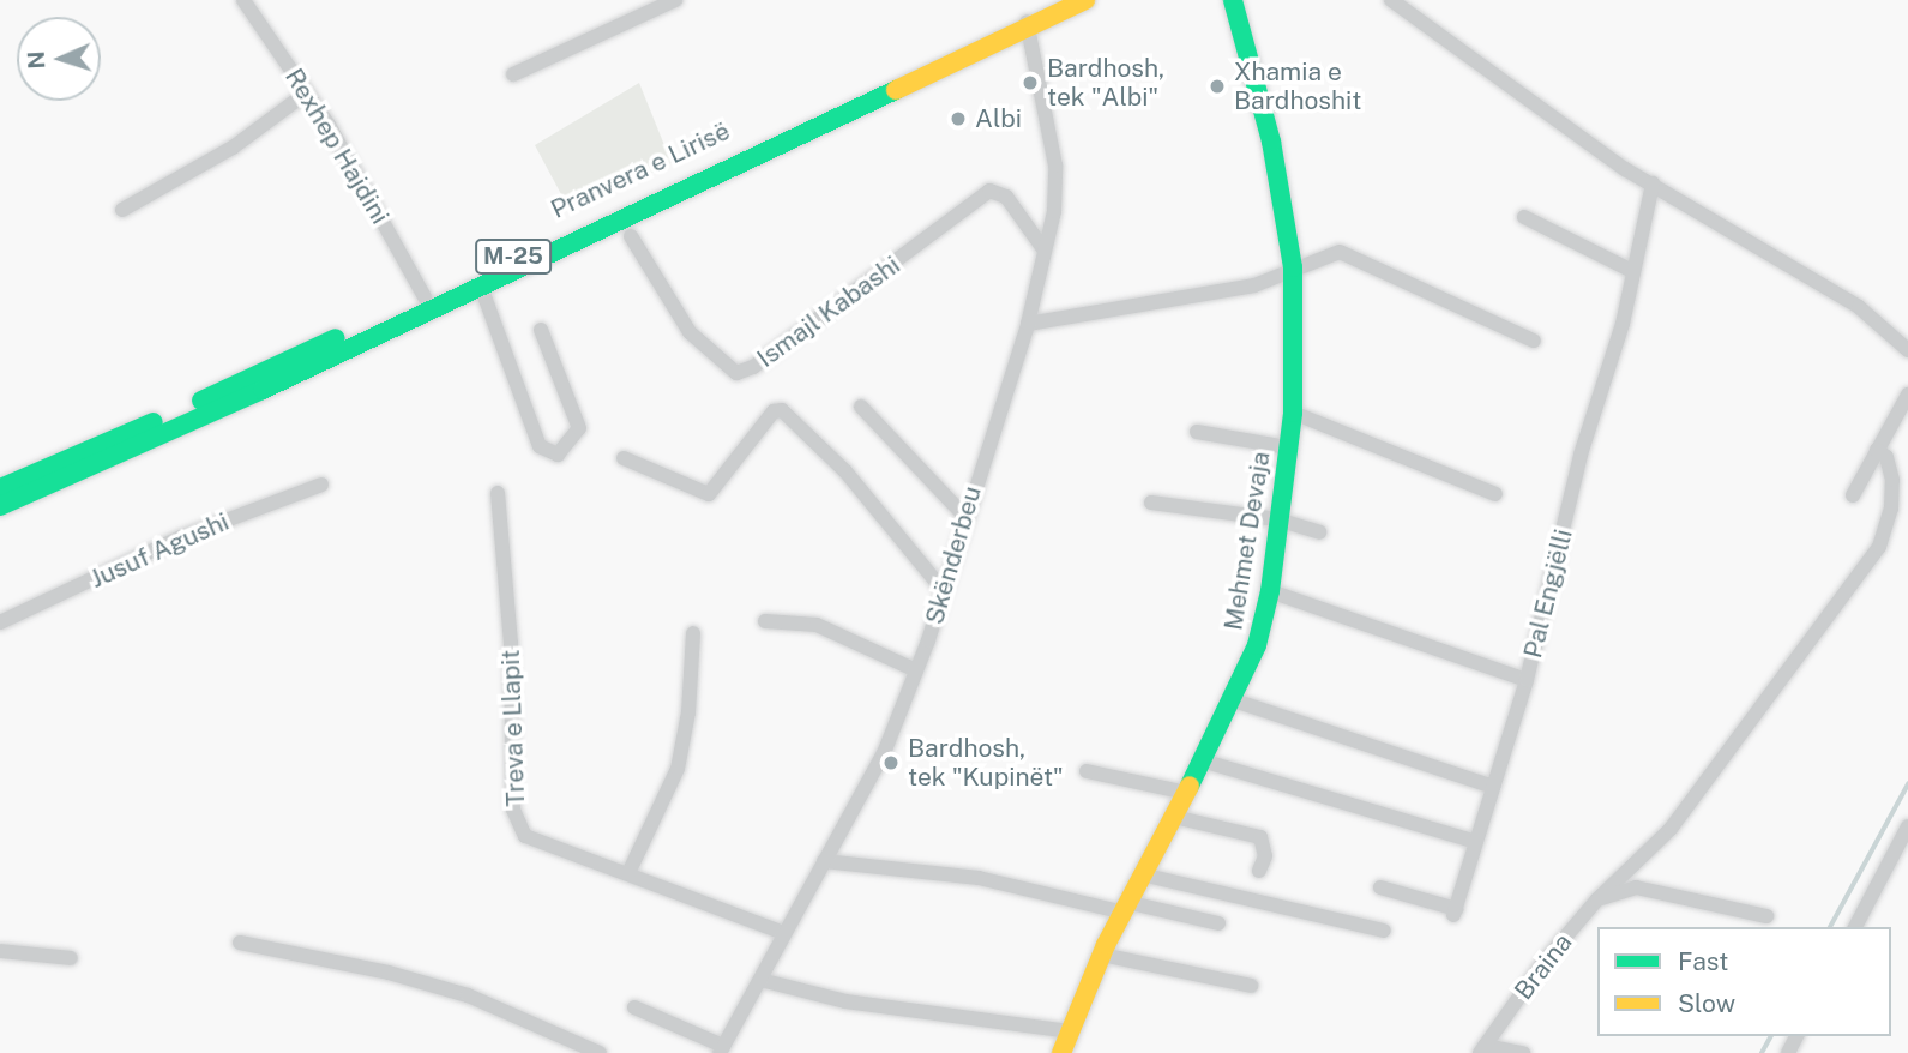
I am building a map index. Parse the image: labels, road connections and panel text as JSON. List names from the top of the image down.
{
  "streets": {
    "main road": ["Pranvera e Lirisë", "M-25", "Mehmet Devaja"],
    "street": [
      "Rexhep Hajdini",
      "Ismajl Kabashi",
      "Jusuf Agushi",
      "Skënderbeu",
      "Pal Engjëlli",
      "Treva e Llapit",
      "Braina"
    ]
  },
  "crossings": [
    ["Rexhep Hajdini", "Pranvera e Lirisë"],
    ["Pranvera e Lirisë", "Skënderbeu"],
    ["Ismajl Kabashi", "Skënderbeu"],
    ["Skënderbeu", "Treva e Llapit"]
  ],
  "places": [
    "Bardhosh, tek \"Albi\"",
    "Xhamia e Bardhoshit",
    "Albi",
    "Bardhosh, tek \"Kupinët\""
  ],
  "legend": ["Fast", "Slow"],
  "north": "left"
}
